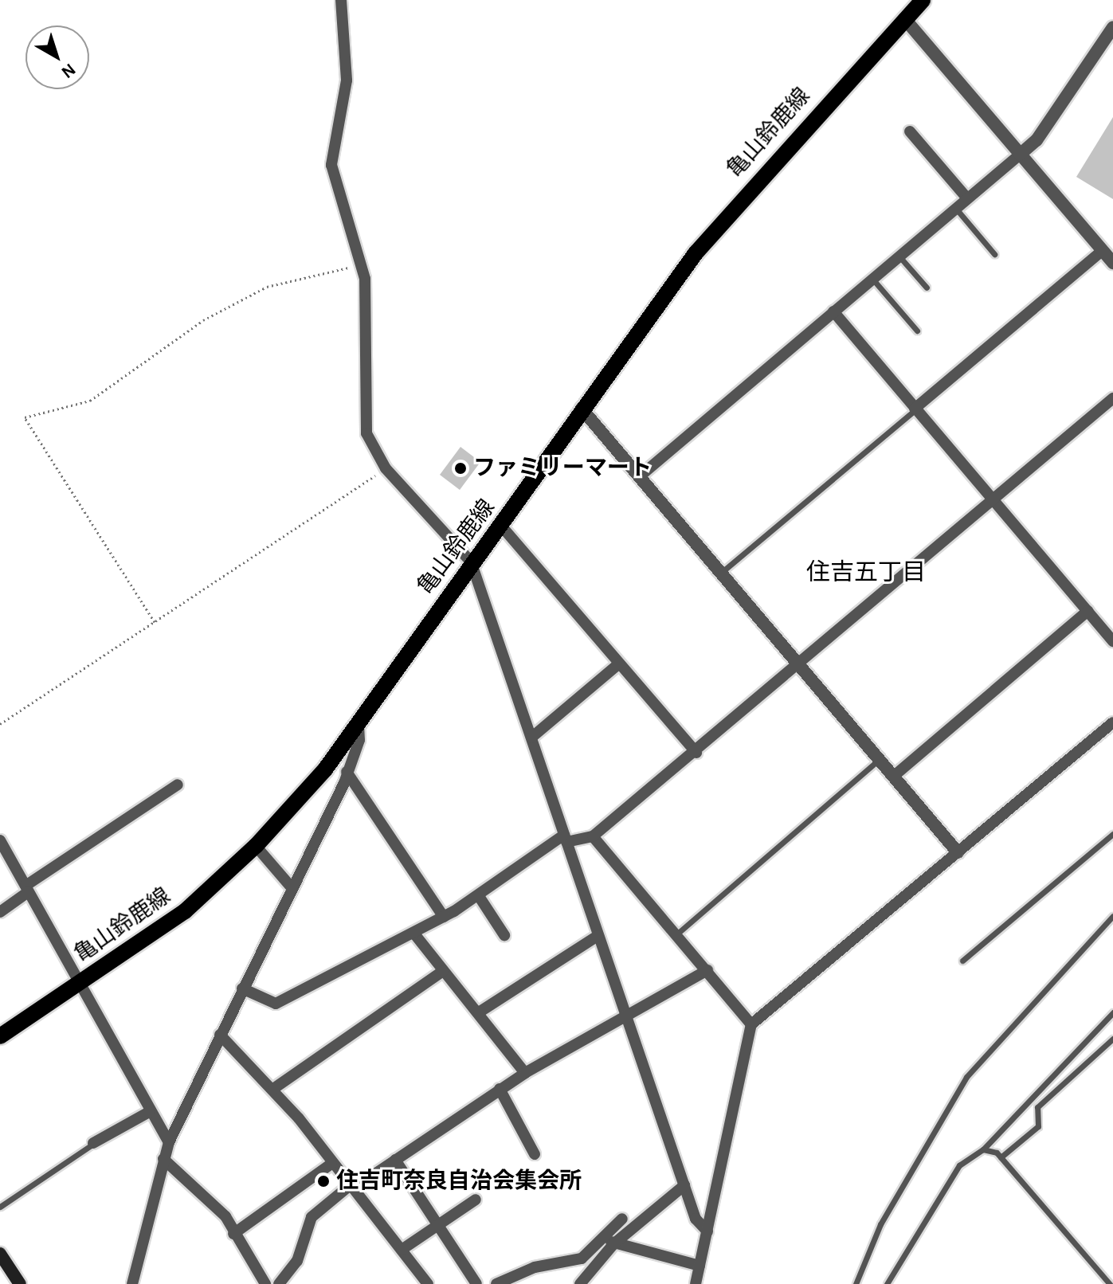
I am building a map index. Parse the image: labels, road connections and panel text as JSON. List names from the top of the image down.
{
  "streets": {
    "main road": ["亀山鈴鹿線"]
  },
  "districts": ["住吉五丁目"],
  "places": ["ファミリーマート", "住吉町奈良自治会集会所"],
  "north": "bottom right"
}
